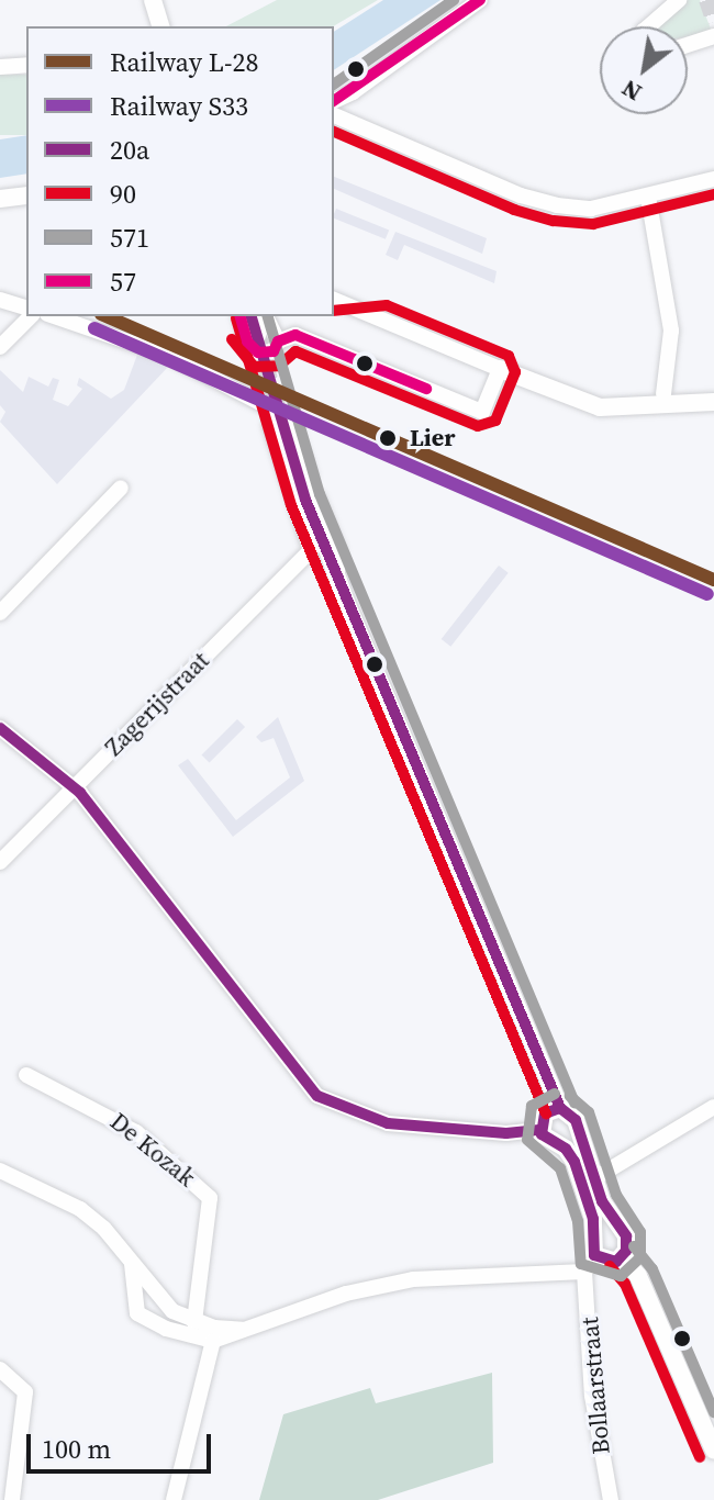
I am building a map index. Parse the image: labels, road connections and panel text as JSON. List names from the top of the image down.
{
  "streets": {
    "street": ["Zagerijstraat", "De Kozak", "Bollaarstraat"]
  },
  "places": ["Lier"],
  "lines": [
    "transit line 571",
    "transit line 57",
    "transit line 90",
    "rail line L-28",
    "transit line 20a",
    "rail line S33"
  ],
  "legend": [
    "Railway L-28",
    "Railway S33",
    "20a",
    "90",
    "571",
    "57"
  ],
  "scale_bar": "100 m",
  "north": "bottom left"
}
